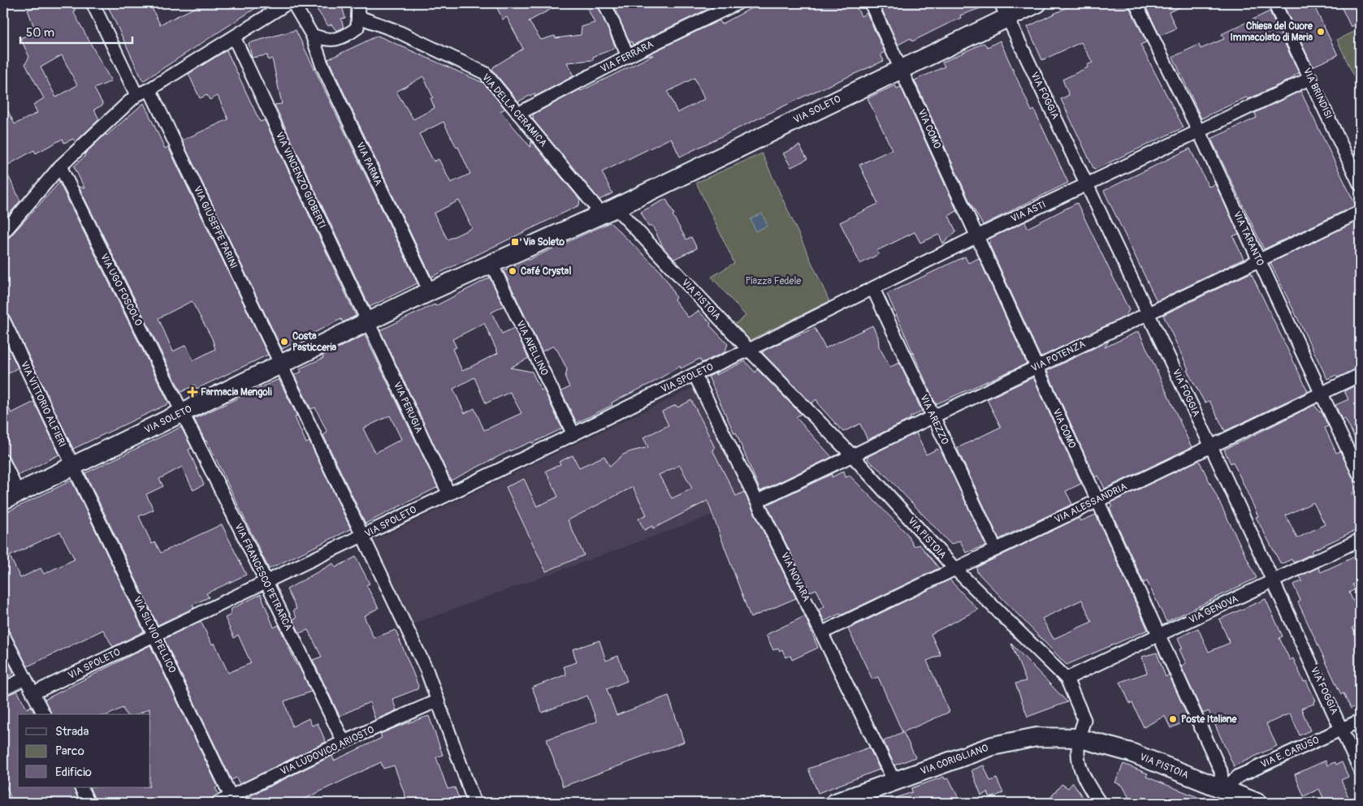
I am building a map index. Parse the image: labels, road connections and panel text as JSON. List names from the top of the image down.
{
  "streets": {
    "street": [
      "VIA FERRARA",
      "VIA BRINDISI",
      "VIA FOGGIA",
      "VIA SOLETO",
      "VIA DELLA CERAMICA",
      "VIA COMO",
      "VIA PARMA",
      "VIA VINCENZO GIOBERTI",
      "VIA ASTI",
      "VIA GIUSEPPE PARINI",
      "VIA TARANTO",
      "VIA UGO FOSCOLO",
      "VIA PISTOIA",
      "VIA AVELLINO",
      "VIA POTENZA",
      "VIA SPOLETO",
      "VIA VITTORIO ALFIERI",
      "VIA PERUGIA",
      "VIA AREZZO",
      "VIA ALESSANDRIA",
      "VIA FRANCESCO PETRARCA",
      "VIA NOVARA",
      "VIA GENOVA",
      "VIA SILVIO PELLICO",
      "VIA LUDOVICO ARIOSTO",
      "VIA E. CARUSO",
      "VIA CORIGLIANO"
    ]
  },
  "crossings": [
    ["VIA FERRARA", "VIA DELLA CERAMICA"],
    ["VIA BRINDISI", "VIA ASTI"],
    ["VIA FOGGIA", "VIA SOLETO"],
    ["VIA FOGGIA", "VIA ASTI"],
    ["VIA FOGGIA", "VIA POTENZA"],
    ["VIA FOGGIA", "VIA ALESSANDRIA"],
    ["VIA FOGGIA", "VIA GENOVA"],
    ["VIA FOGGIA", "VIA E. CARUSO"],
    ["VIA SOLETO", "VIA DELLA CERAMICA"],
    ["VIA SOLETO", "VIA COMO"],
    ["VIA SOLETO", "VIA PARMA"],
    ["VIA SOLETO", "VIA VINCENZO GIOBERTI"],
    ["VIA SOLETO", "VIA GIUSEPPE PARINI"],
    ["VIA SOLETO", "VIA UGO FOSCOLO"],
    ["VIA SOLETO", "VIA PISTOIA"],
    ["VIA SOLETO", "VIA AVELLINO"],
    ["VIA SOLETO", "VIA VITTORIO ALFIERI"],
    ["VIA SOLETO", "VIA PERUGIA"],
    ["VIA SOLETO", "VIA FRANCESCO PETRARCA"],
    ["VIA SOLETO", "VIA SILVIO PELLICO"],
    ["VIA DELLA CERAMICA", "VIA PISTOIA"],
    ["VIA COMO", "VIA ASTI"],
    ["VIA COMO", "VIA PISTOIA"],
    ["VIA COMO", "VIA POTENZA"],
    ["VIA COMO", "VIA ALESSANDRIA"],
    ["VIA COMO", "VIA GENOVA"],
    ["VIA COMO", "VIA E. CARUSO"],
    ["VIA VINCENZO GIOBERTI", "VIA PERUGIA"],
    ["VIA ASTI", "VIA TARANTO"],
    ["VIA ASTI", "VIA PISTOIA"],
    ["VIA ASTI", "VIA SPOLETO"],
    ["VIA ASTI", "VIA AREZZO"],
    ["VIA GIUSEPPE PARINI", "VIA SPOLETO"],
    ["VIA GIUSEPPE PARINI", "VIA LUDOVICO ARIOSTO"],
    ["VIA TARANTO", "VIA POTENZA"],
    ["VIA TARANTO", "VIA ALESSANDRIA"],
    ["VIA UGO FOSCOLO", "VIA FRANCESCO PETRARCA"],
    ["VIA PISTOIA", "VIA POTENZA"],
    ["VIA PISTOIA", "VIA SPOLETO"],
    ["VIA PISTOIA", "VIA ALESSANDRIA"],
    ["VIA PISTOIA", "VIA GENOVA"],
    ["VIA PISTOIA", "VIA E. CARUSO"],
    ["VIA PISTOIA", "VIA CORIGLIANO"],
    ["VIA AVELLINO", "VIA SPOLETO"],
    ["VIA POTENZA", "VIA AREZZO"],
    ["VIA POTENZA", "VIA NOVARA"],
    ["VIA SPOLETO", "VIA PERUGIA"],
    ["VIA SPOLETO", "VIA FRANCESCO PETRARCA"],
    ["VIA SPOLETO", "VIA NOVARA"],
    ["VIA SPOLETO", "VIA SILVIO PELLICO"],
    ["VIA VITTORIO ALFIERI", "VIA SILVIO PELLICO"],
    ["VIA AREZZO", "VIA ALESSANDRIA"],
    ["VIA ALESSANDRIA", "VIA NOVARA"],
    ["VIA FRANCESCO PETRARCA", "VIA LUDOVICO ARIOSTO"],
    ["VIA NOVARA", "VIA CORIGLIANO"],
    ["VIA SILVIO PELLICO", "VIA LUDOVICO ARIOSTO"]
  ],
  "parks": ["Piazza Fedele"],
  "places": {
    "other": [
      "Chiesa del Cuore Immacolato di Maria",
      "Café Crystal",
      "Costa Pasticceria",
      "Poste Italiane"
    ],
    "transit": ["Via Soleto"],
    "health": ["Farmacia Mengoli"]
  },
  "legend": ["Strada", "Parco", "Edificio"],
  "scale_bar": "50 m"
}
